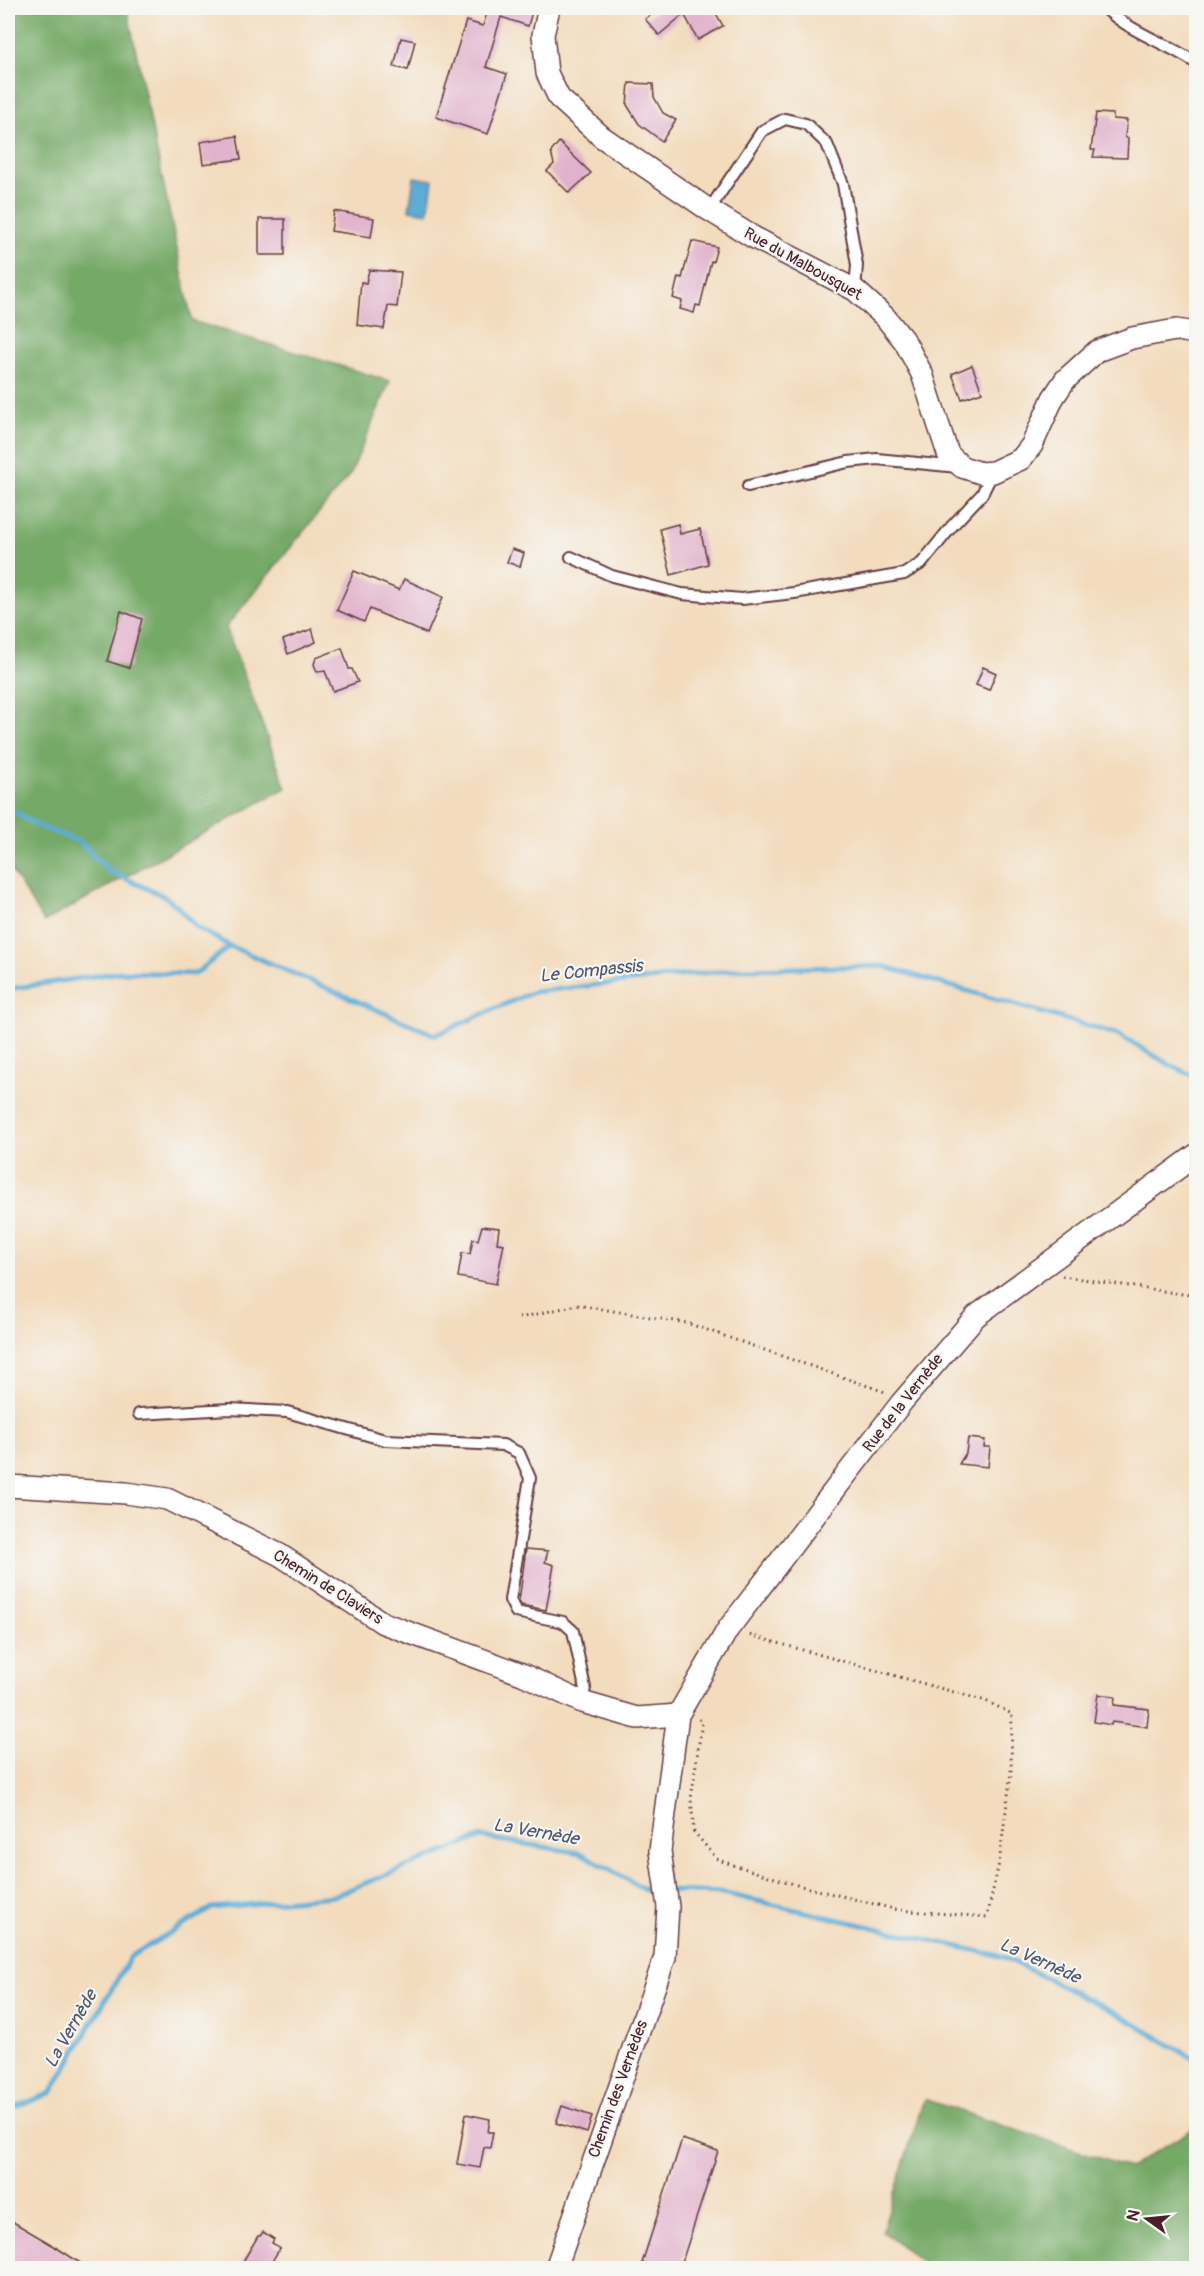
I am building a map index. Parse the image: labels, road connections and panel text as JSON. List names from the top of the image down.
{
  "streets": {
    "street": [
      "Rue du Malbousquet",
      "Rue de la Vernède",
      "Chemin de Claviers",
      "Chemin des Vernèdes"
    ]
  },
  "crossings": [
    ["Rue de la Vernède", "Chemin de Claviers"],
    ["Rue de la Vernède", "Chemin des Vernèdes"],
    ["Chemin de Claviers", "Chemin des Vernèdes"]
  ],
  "water": ["Le Compassis", "La Vernède"],
  "north": "left"
}
